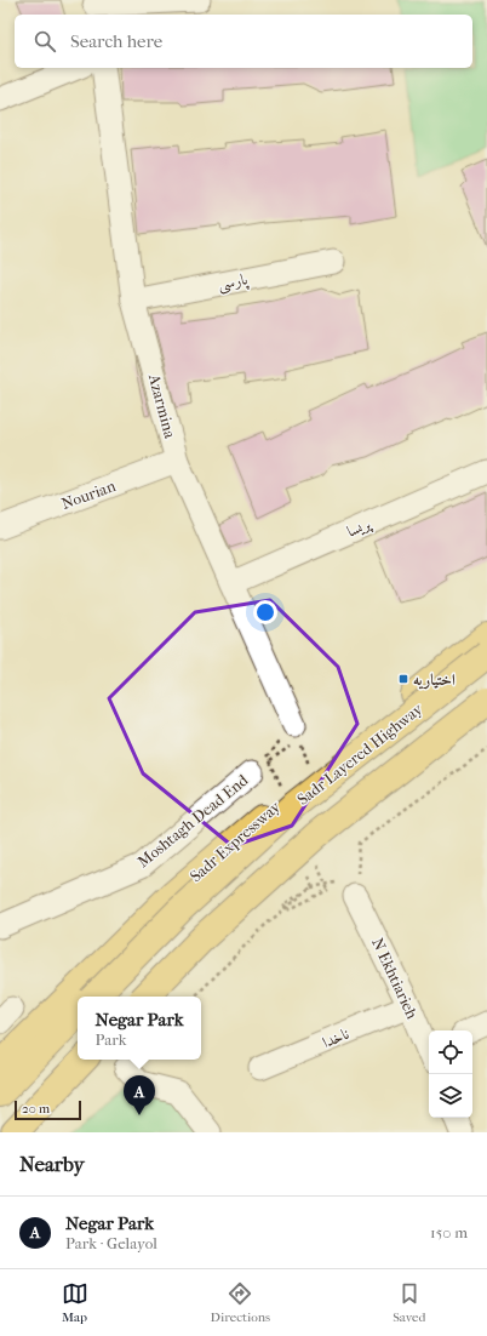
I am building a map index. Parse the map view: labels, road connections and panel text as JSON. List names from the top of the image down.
{
  "streets": {
    "highway": ["Sadr Layered Highway", "Sadr Expressway"],
    "street": [
      "پارسی",
      "Azarmina",
      "Nourian",
      "پریسا",
      "Moshtagh Dead End",
      "N Ekhtiarieh",
      "ناخدا"
    ]
  },
  "crossings": [
    ["پارسی", "Azarmina"],
    ["Azarmina", "Nourian"],
    ["Azarmina", "پریسا"],
    ["N Ekhtiarieh", "ناخدا"]
  ],
  "places": {
    "transit": ["اختیاریه"]
  },
  "scale_bar": "20 m",
  "page": {
    "search": "Search here",
    "popup": ["Negar Park", "Park"],
    "pins": "A",
    "scale": "20 m",
    "heading": "Nearby",
    "list": [
      {
        "mark": "A",
        "name": "Negar Park",
        "note": "Park · Gelayol",
        "value": "150 m"
      }
    ],
    "nav": ["Map", "Directions", "Saved"]
  }
}
